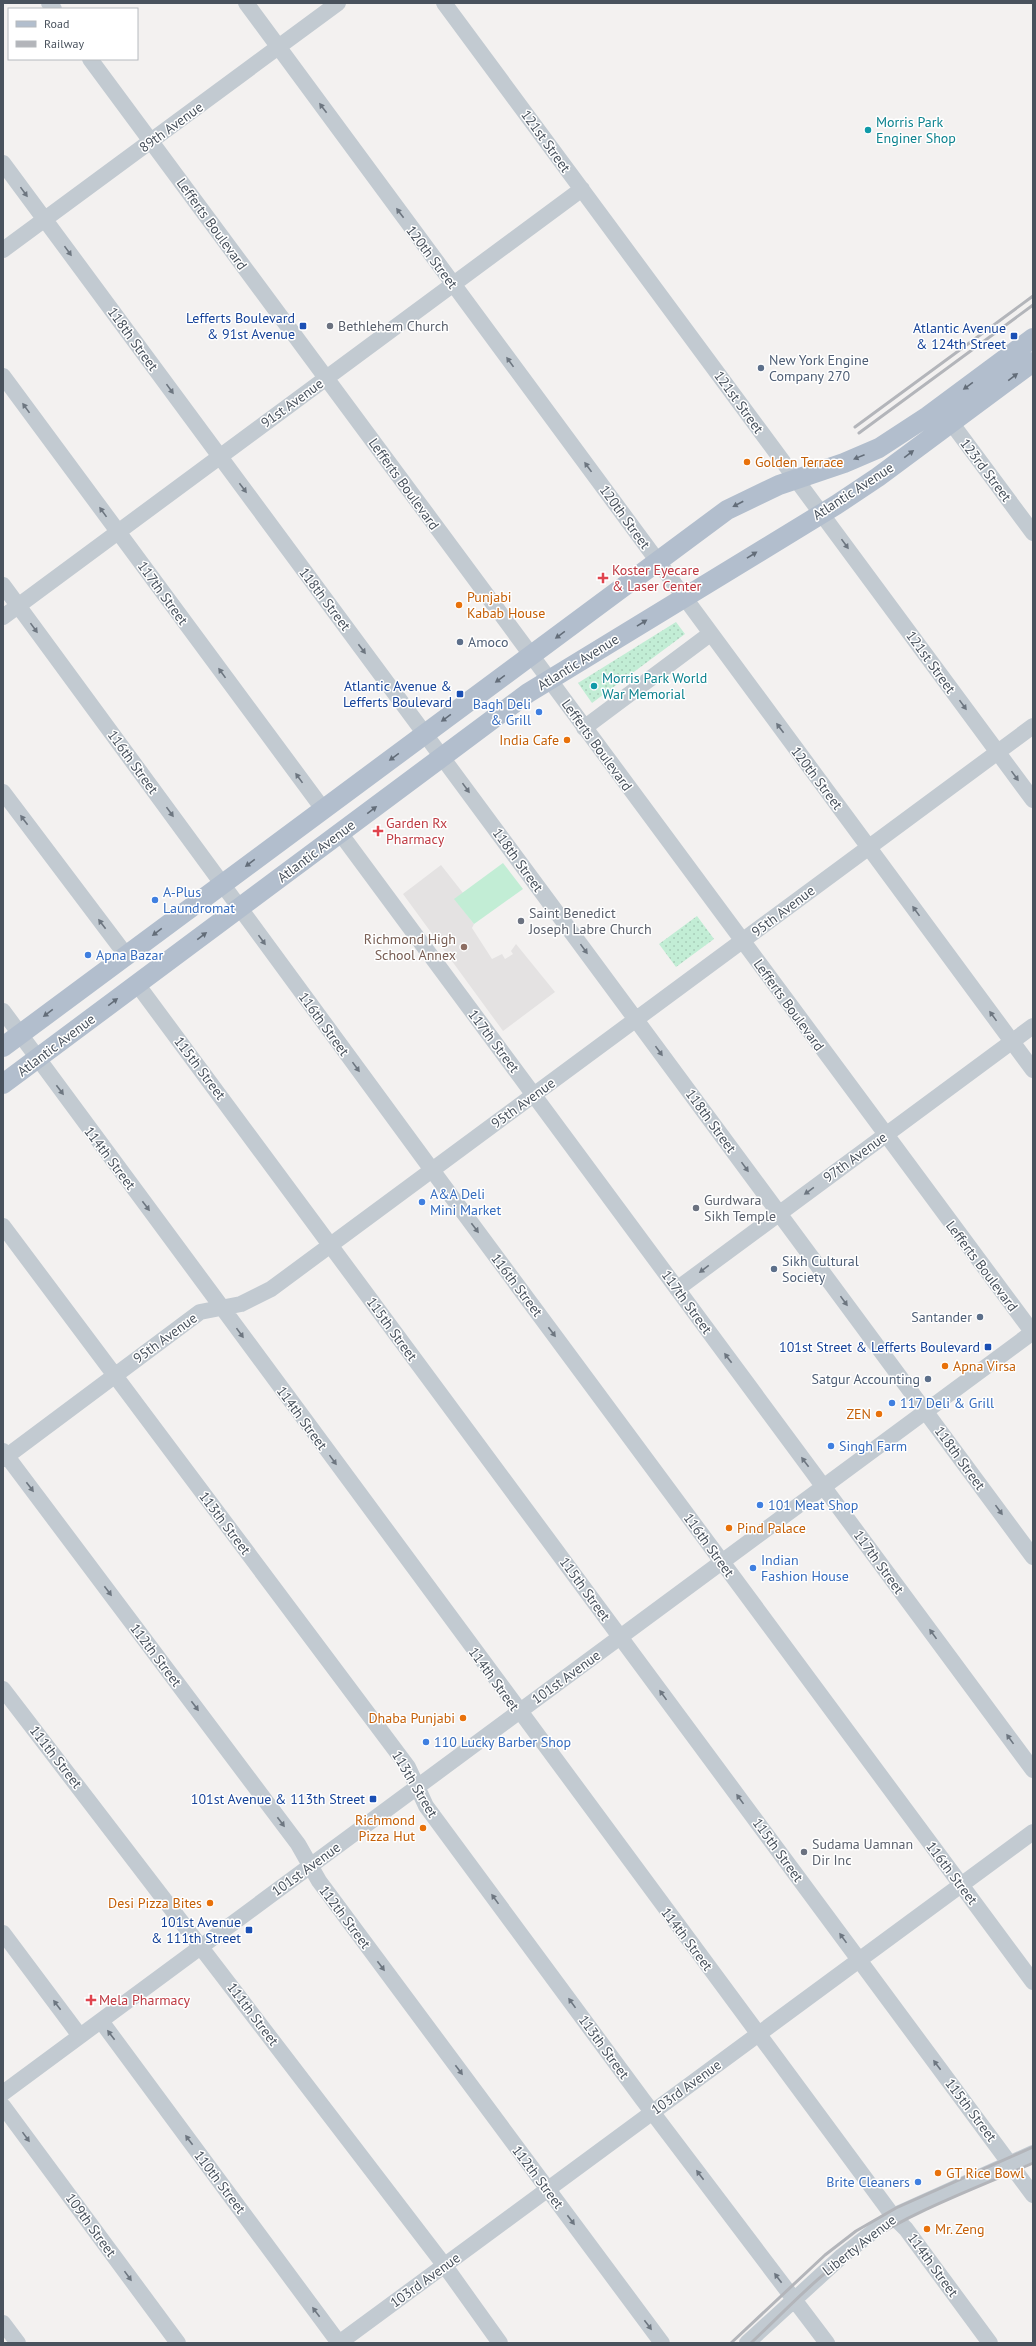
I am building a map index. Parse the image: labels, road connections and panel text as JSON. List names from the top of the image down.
{
  "streets": {
    "main road": ["Atlantic Avenue"],
    "street": [
      "89th Avenue",
      "121st Street",
      "Lefferts Boulevard",
      "120th Street",
      "118th Street",
      "91st Avenue",
      "123rd Street",
      "117th Street",
      "116th Street",
      "95th Avenue",
      "115th Street",
      "97th Avenue",
      "114th Street",
      "113th Street",
      "112th Street",
      "101st Avenue",
      "111th Street",
      "103rd Avenue",
      "110th Street",
      "109th Street",
      "Liberty Avenue"
    ]
  },
  "crossings": [
    ["89th Avenue", "Lefferts Boulevard"],
    ["89th Avenue", "120th Street"],
    ["89th Avenue", "118th Street"],
    ["121st Street", "91st Avenue"],
    ["121st Street", "Atlantic Avenue"],
    ["121st Street", "95th Avenue"],
    ["Lefferts Boulevard", "91st Avenue"],
    ["Lefferts Boulevard", "Atlantic Avenue"],
    ["Lefferts Boulevard", "95th Avenue"],
    ["Lefferts Boulevard", "97th Avenue"],
    ["Lefferts Boulevard", "101st Avenue"],
    ["120th Street", "91st Avenue"],
    ["120th Street", "Atlantic Avenue"],
    ["120th Street", "95th Avenue"],
    ["120th Street", "97th Avenue"],
    ["118th Street", "91st Avenue"],
    ["118th Street", "Atlantic Avenue"],
    ["118th Street", "95th Avenue"],
    ["118th Street", "97th Avenue"],
    ["118th Street", "101st Avenue"],
    ["91st Avenue", "117th Street"],
    ["91st Avenue", "116th Street"],
    ["123rd Street", "Atlantic Avenue"],
    ["Atlantic Avenue", "117th Street"],
    ["Atlantic Avenue", "116th Street"],
    ["Atlantic Avenue", "115th Street"],
    ["Atlantic Avenue", "114th Street"],
    ["117th Street", "95th Avenue"],
    ["117th Street", "97th Avenue"],
    ["117th Street", "101st Avenue"],
    ["116th Street", "95th Avenue"],
    ["116th Street", "101st Avenue"],
    ["116th Street", "103rd Avenue"],
    ["95th Avenue", "115th Street"],
    ["95th Avenue", "114th Street"],
    ["95th Avenue", "113th Street"],
    ["95th Avenue", "112th Street"],
    ["115th Street", "101st Avenue"],
    ["115th Street", "103rd Avenue"],
    ["115th Street", "Liberty Avenue"],
    ["114th Street", "101st Avenue"],
    ["114th Street", "103rd Avenue"],
    ["114th Street", "Liberty Avenue"],
    ["113th Street", "101st Avenue"],
    ["113th Street", "103rd Avenue"],
    ["113th Street", "Liberty Avenue"],
    ["112th Street", "101st Avenue"],
    ["112th Street", "103rd Avenue"],
    ["101st Avenue", "111th Street"],
    ["101st Avenue", "110th Street"],
    ["111th Street", "103rd Avenue"],
    ["103rd Avenue", "110th Street"]
  ],
  "one_way": [
    "121st Street",
    "120th Street",
    "118th Street",
    "117th Street",
    "116th Street",
    "115th Street",
    "97th Avenue",
    "114th Street",
    "113th Street",
    "112th Street",
    "110th Street",
    "109th Street"
  ],
  "places": {
    "other": [
      "Morris Park Enginer Shop",
      "Bethlehem Church",
      "New York Engine Company 270",
      "Golden Terrace",
      "Punjabi Kabab House",
      "Amoco",
      "Morris Park World War Memorial",
      "Bagh Deli & Grill",
      "India Cafe",
      "A-Plus Laundromat",
      "Saint Benedict Joseph Labre Church",
      "Richmond High School Annex",
      "Apna Bazar",
      "A&A Deli Mini Market",
      "Gurdwara Sikh Temple",
      "Sikh Cultural Society",
      "Santander",
      "Apna Virsa",
      "Satgur Accounting",
      "117 Deli & Grill",
      "ZEN",
      "Singh Farm",
      "101 Meat Shop",
      "Pind Palace",
      "Indian Fashion House",
      "Dhaba Punjabi",
      "110 Lucky Barber Shop",
      "Richmond Pizza Hut",
      "Sudama Uamnan Dir Inc",
      "Desi Pizza Bites",
      "GT Rice Bowl",
      "Brite Cleaners",
      "Mr. Zeng"
    ],
    "transit": [
      "Lefferts Boulevard & 91st Avenue",
      "Atlantic Avenue & 124th Street",
      "Atlantic Avenue & Lefferts Boulevard",
      "101st Street & Lefferts Boulevard",
      "101st Avenue & 113th Street",
      "101st Avenue & 111th Street"
    ],
    "health": ["Koster Eyecare & Laser Center", "Garden Rx Pharmacy", "Mela Pharmacy"]
  },
  "legend": ["Road", "Railway"]
}
